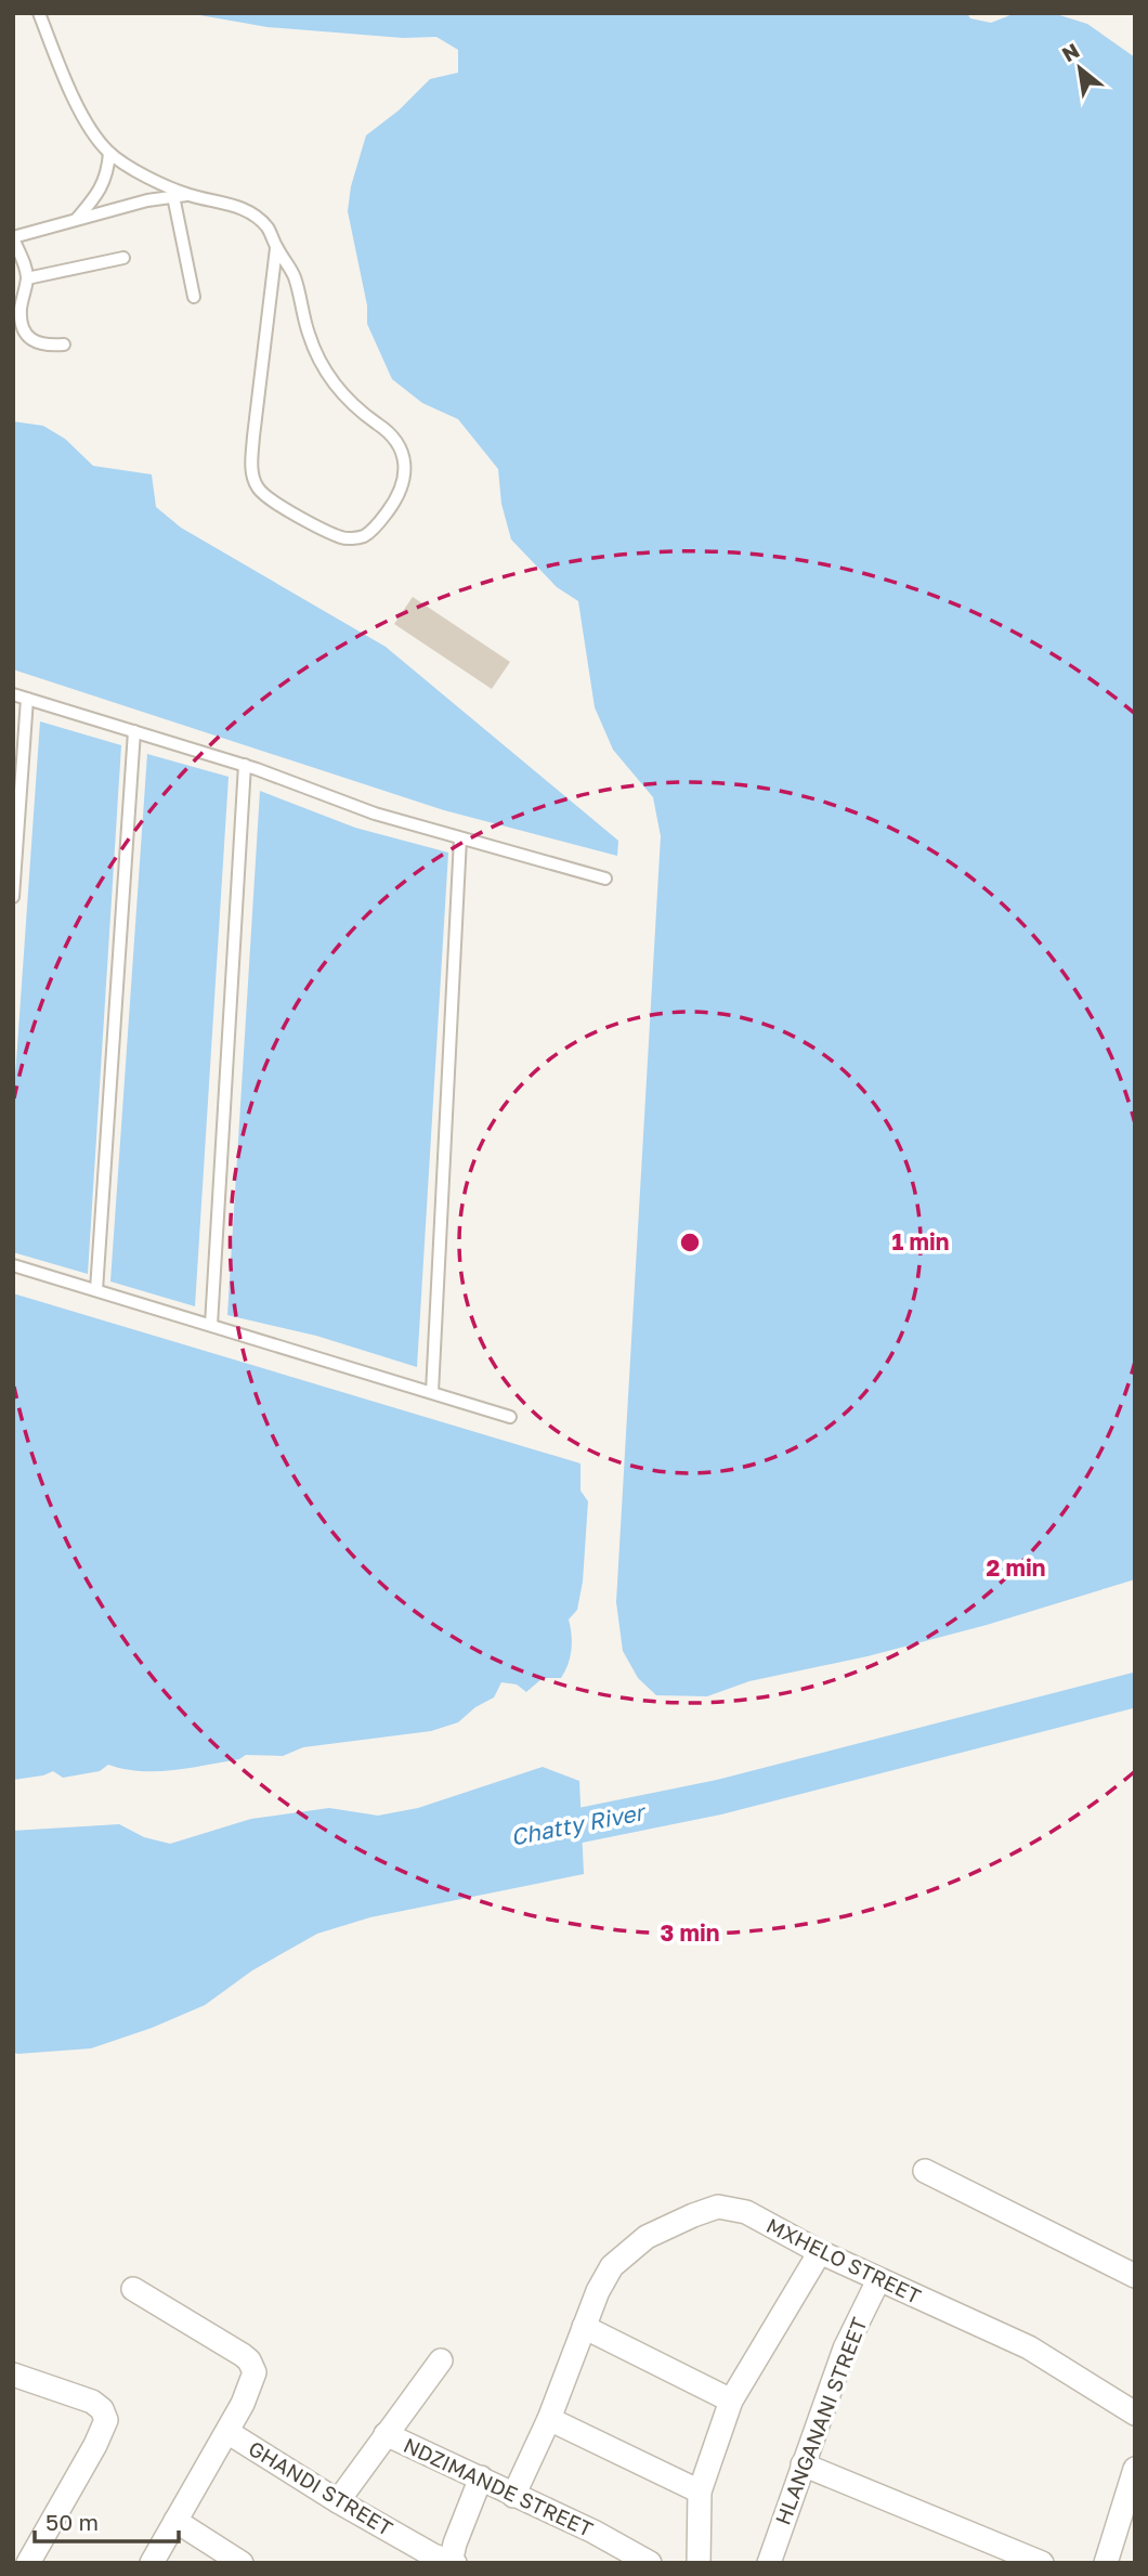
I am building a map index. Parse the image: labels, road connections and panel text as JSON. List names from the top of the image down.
{
  "streets": {
    "street": [
      "MXHELO STREET",
      "HLANGANANI STREET",
      "NDZIMANDE STREET",
      "GHANDI STREET"
    ]
  },
  "crossings": [
    ["MXHELO STREET", "HLANGANANI STREET"],
    ["MXHELO STREET", "NDZIMANDE STREET"]
  ],
  "water": ["Chatty River"],
  "scale_bar": "50 m",
  "north": "top left",
  "rings": ["1 min", "2 min", "3 min"]
}
